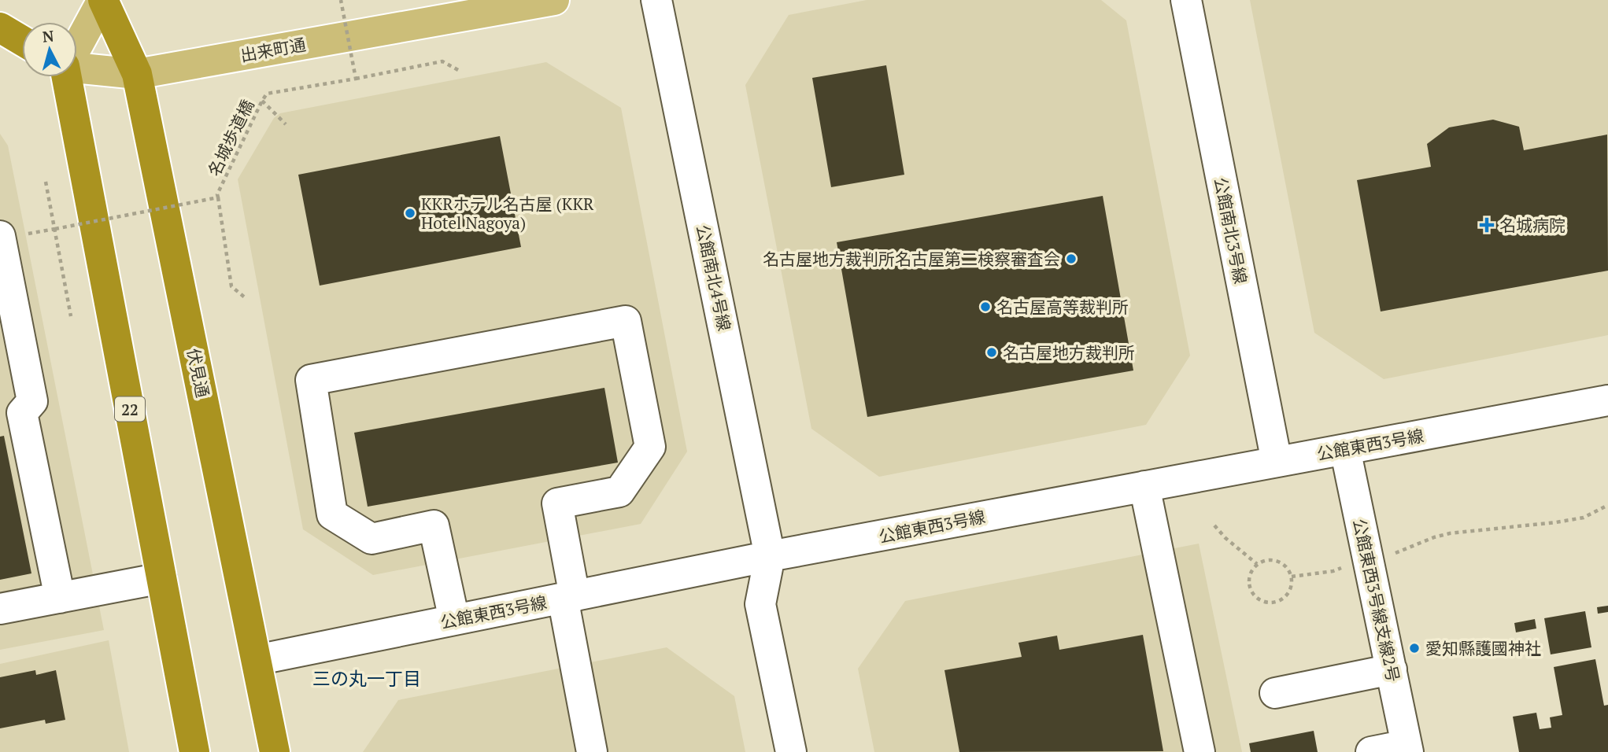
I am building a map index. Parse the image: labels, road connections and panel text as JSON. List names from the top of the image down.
{
  "streets": {
    "highway": ["伏見通", "22"],
    "main road": ["出来町通"],
    "street": [
      "公館南北3号線",
      "公館南北4号線",
      "公館東西3号線",
      "公館東西3号線支線2号"
    ],
    "path": ["名城歩道橋"]
  },
  "crossings": [
    ["出来町通", "伏見通"],
    ["公館南北3号線", "公館東西3号線"],
    ["公館南北4号線", "公館東西3号線"],
    ["伏見通", "公館東西3号線"],
    ["公館東西3号線", "公館東西3号線支線2号"]
  ],
  "districts": ["三の丸一丁目"],
  "places": {
    "other": [
      "KKRホテル名古屋 (KKR Hotel Nagoya)",
      "名古屋地方裁判所名古屋第二検察審査会",
      "名古屋高等裁判所",
      "名古屋地方裁判所",
      "愛知縣護國神社"
    ],
    "health": ["名城病院"]
  },
  "north": "top"
}
